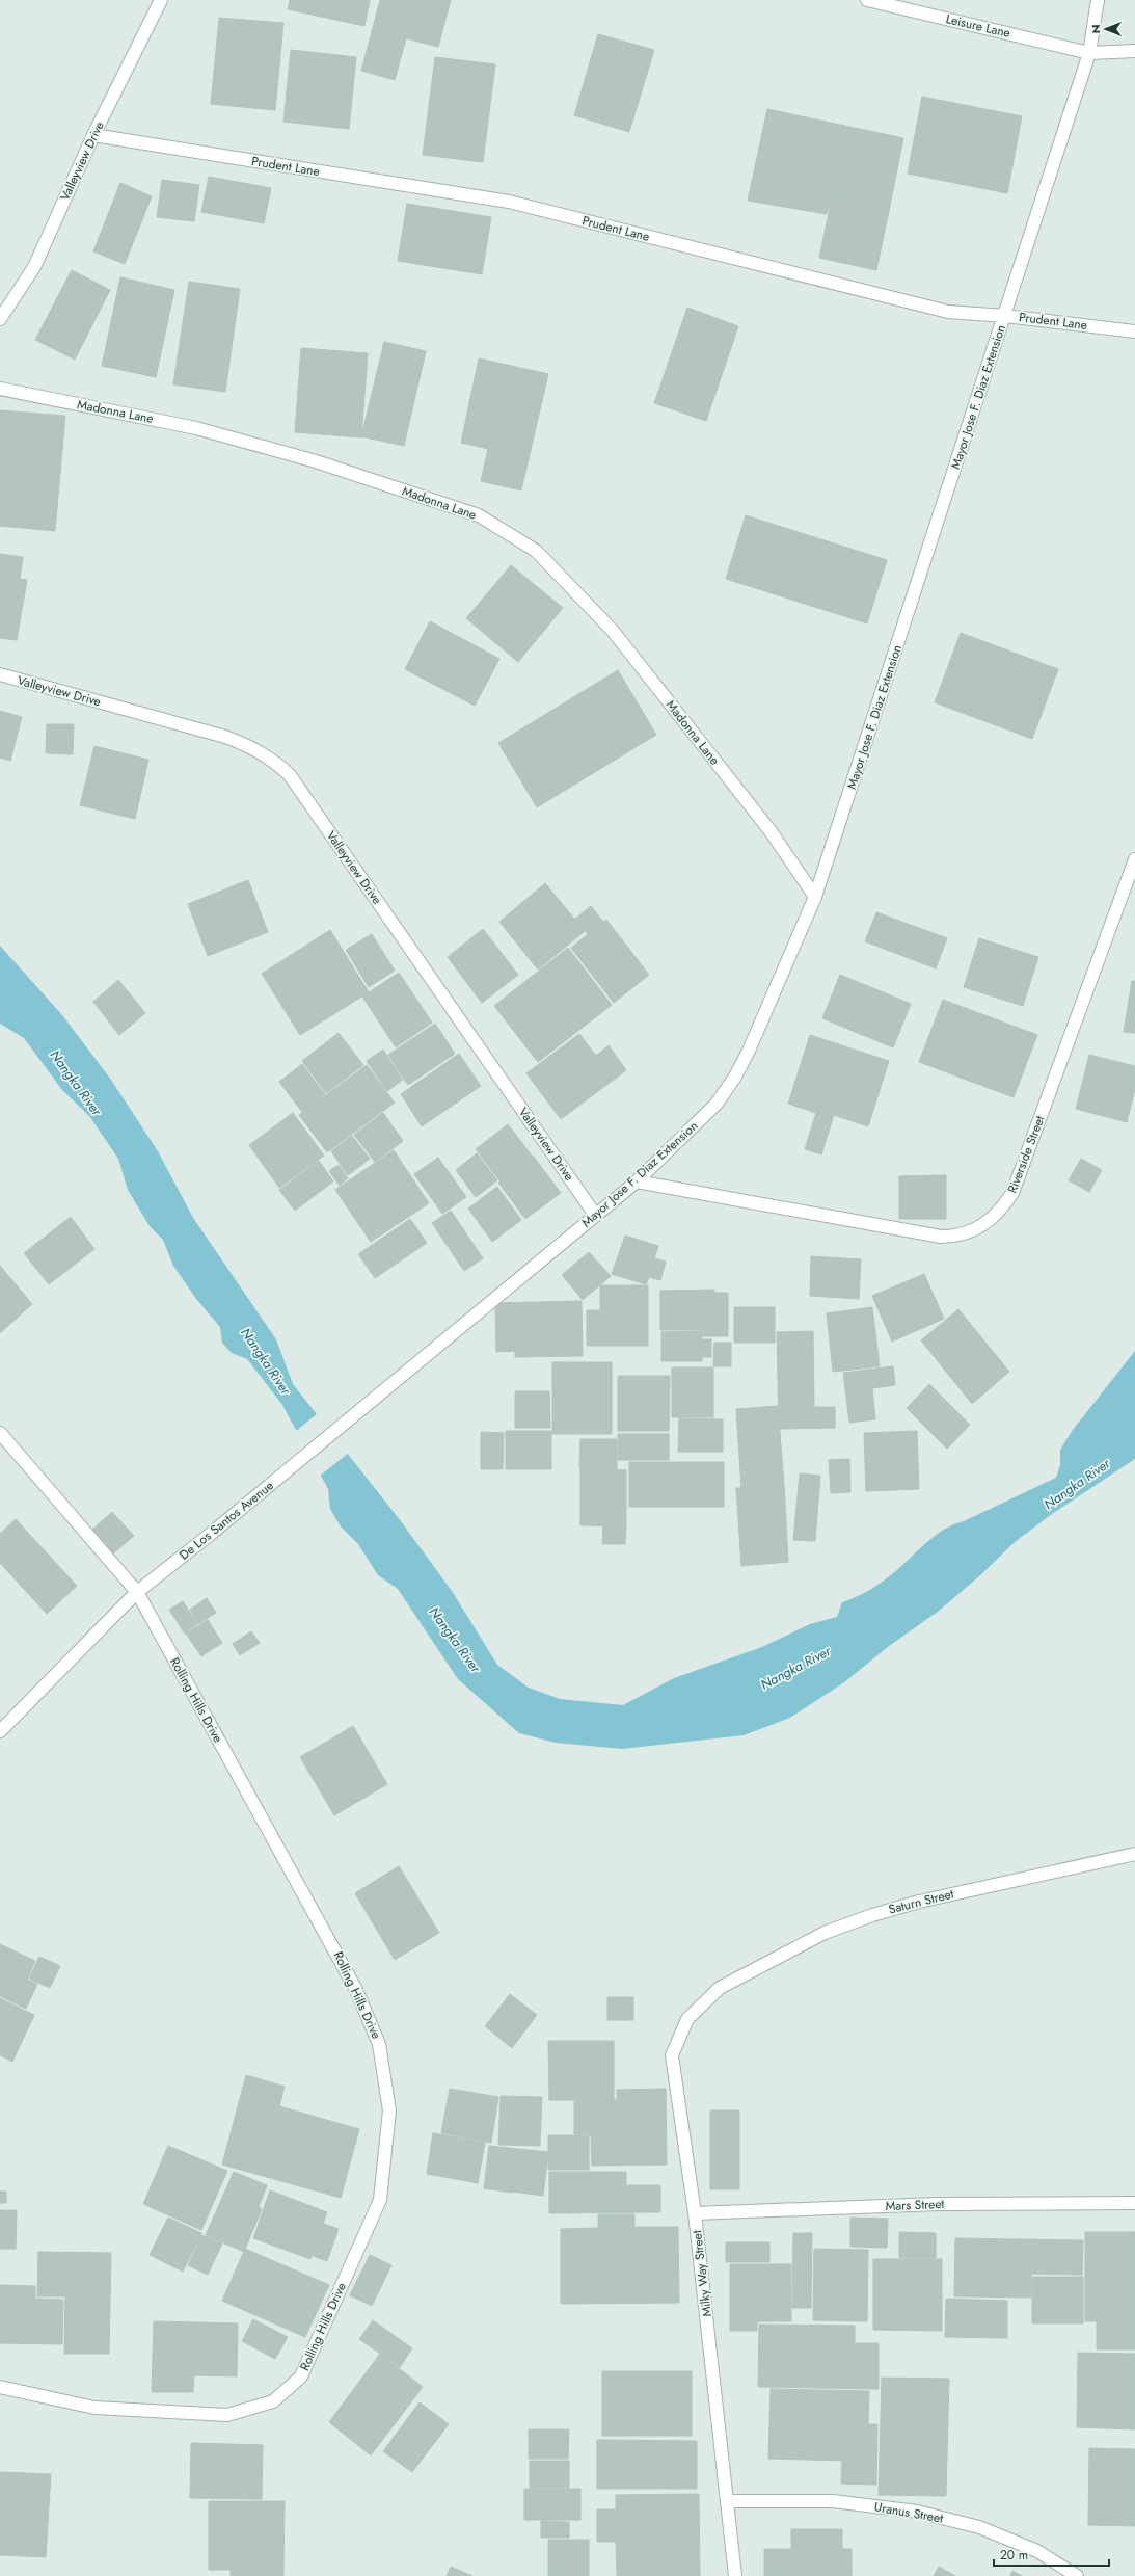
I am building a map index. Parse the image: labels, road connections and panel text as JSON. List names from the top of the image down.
{
  "streets": {
    "street": [
      "Leisure Lane",
      "Valleyview Drive",
      "Prudent Lane",
      "Mayor Jose F. Diaz Extension",
      "Madonna Lane",
      "Riverside Street",
      "De Los Santos Avenue",
      "Rolling Hills Drive",
      "Saturn Street",
      "Mars Street",
      "Milky Way Street",
      "Uranus Street"
    ]
  },
  "crossings": [
    ["Leisure Lane", "Mayor Jose F. Diaz Extension"],
    ["Valleyview Drive", "Prudent Lane"],
    ["Valleyview Drive", "Mayor Jose F. Diaz Extension"],
    ["Prudent Lane", "Mayor Jose F. Diaz Extension"],
    ["Mayor Jose F. Diaz Extension", "Madonna Lane"],
    ["Mayor Jose F. Diaz Extension", "Riverside Street"],
    ["Mayor Jose F. Diaz Extension", "De Los Santos Avenue"],
    ["De Los Santos Avenue", "Rolling Hills Drive"],
    ["Saturn Street", "Milky Way Street"],
    ["Mars Street", "Milky Way Street"],
    ["Milky Way Street", "Uranus Street"]
  ],
  "water": ["Nangka River"],
  "scale_bar": "20 m",
  "north": "left"
}
